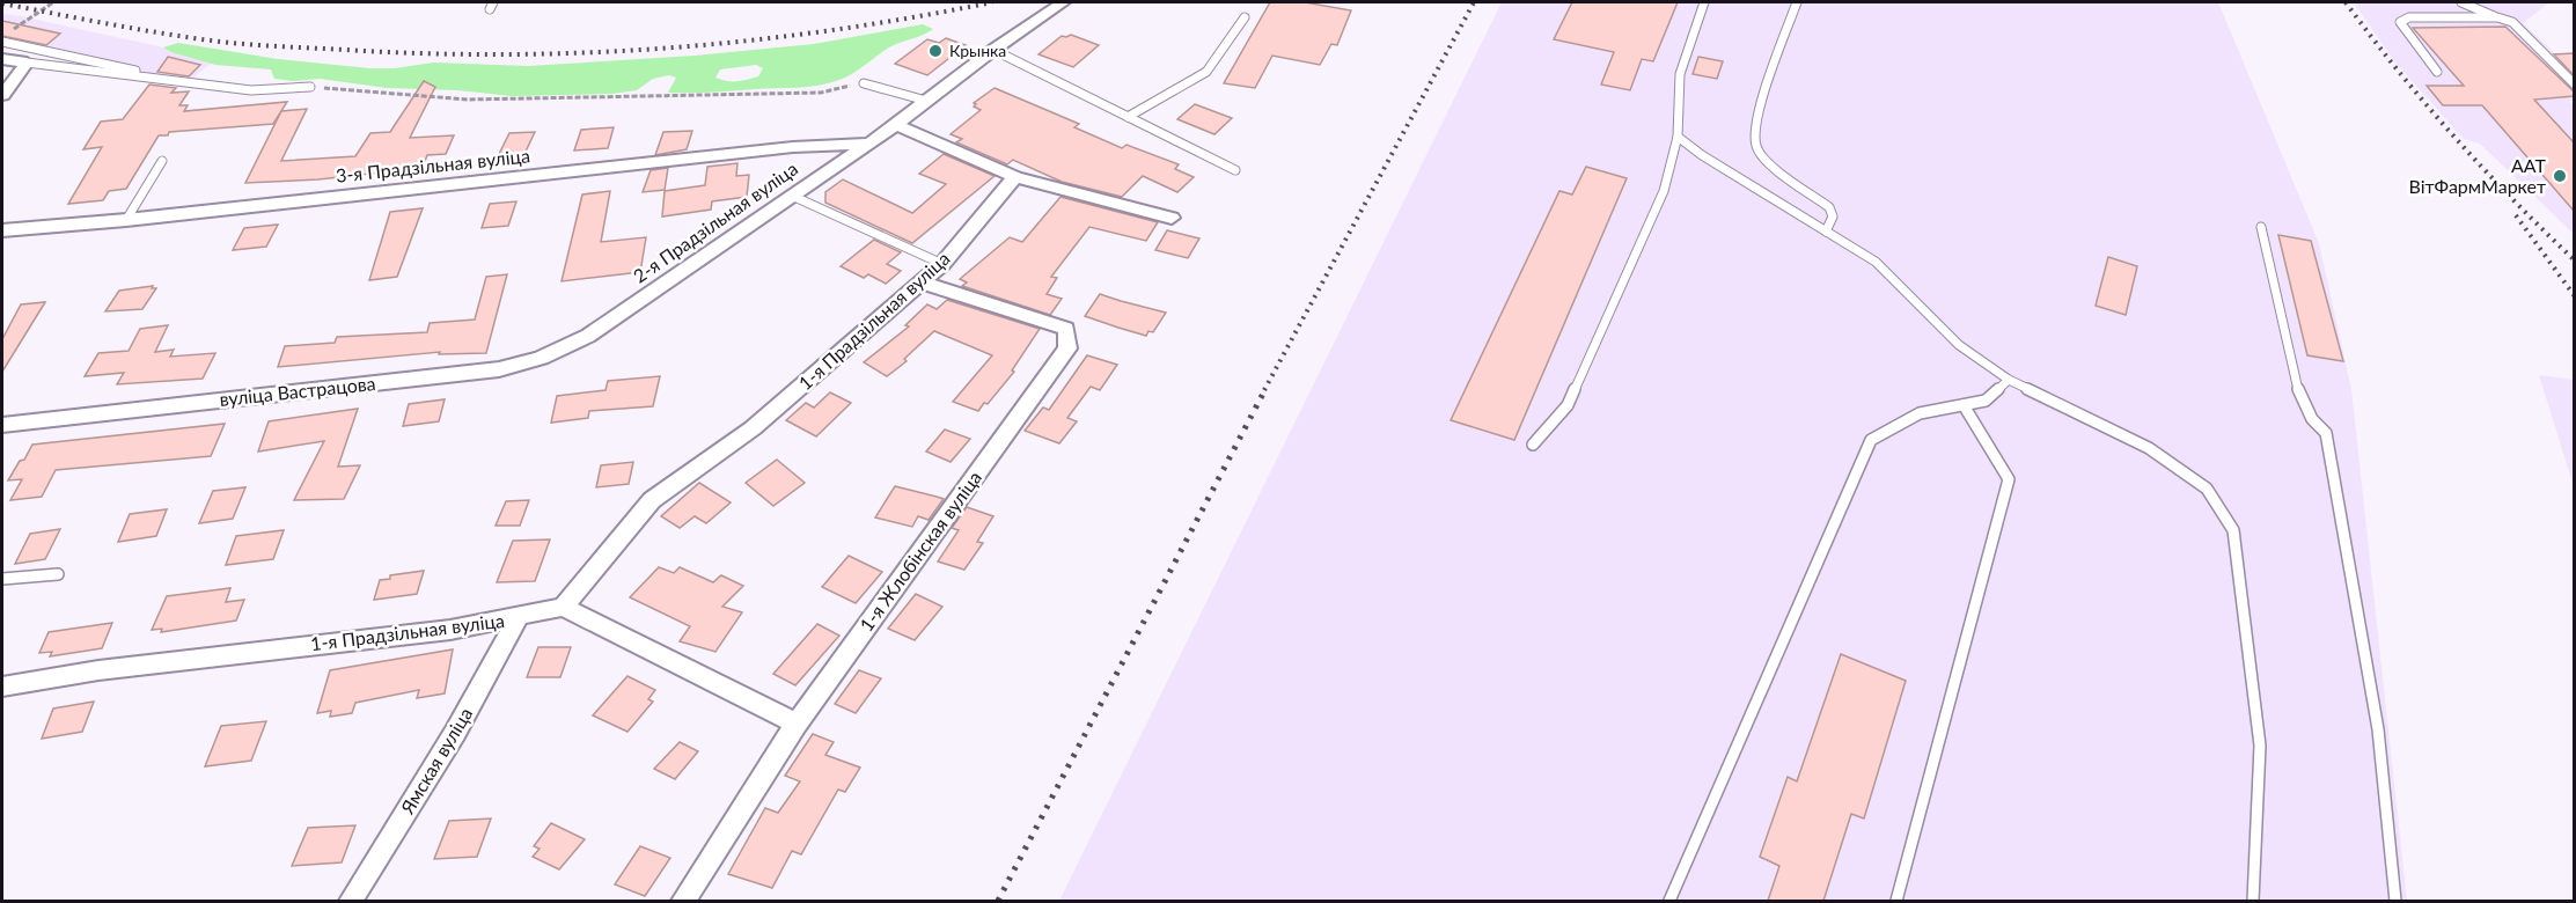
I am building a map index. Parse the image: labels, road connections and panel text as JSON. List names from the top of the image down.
{
  "streets": {
    "street": [
      "3-я Прадзільная вуліца",
      "2-я Прадзільная вуліца",
      "1-я Прадзільная вуліца",
      "вуліца Вастрацова",
      "1-я Жлобінская вуліца",
      "Ямская вуліца"
    ]
  },
  "crossings": [
    ["3-я Прадзільная вуліца", "2-я Прадзільная вуліца"],
    ["2-я Прадзільная вуліца", "вуліца Вастрацова"],
    ["1-я Прадзільная вуліца", "1-я Жлобінская вуліца"],
    ["1-я Прадзільная вуліца", "Ямская вуліца"]
  ],
  "places": ["Крынка", "ААТ ВітФармМаркет"]
}
